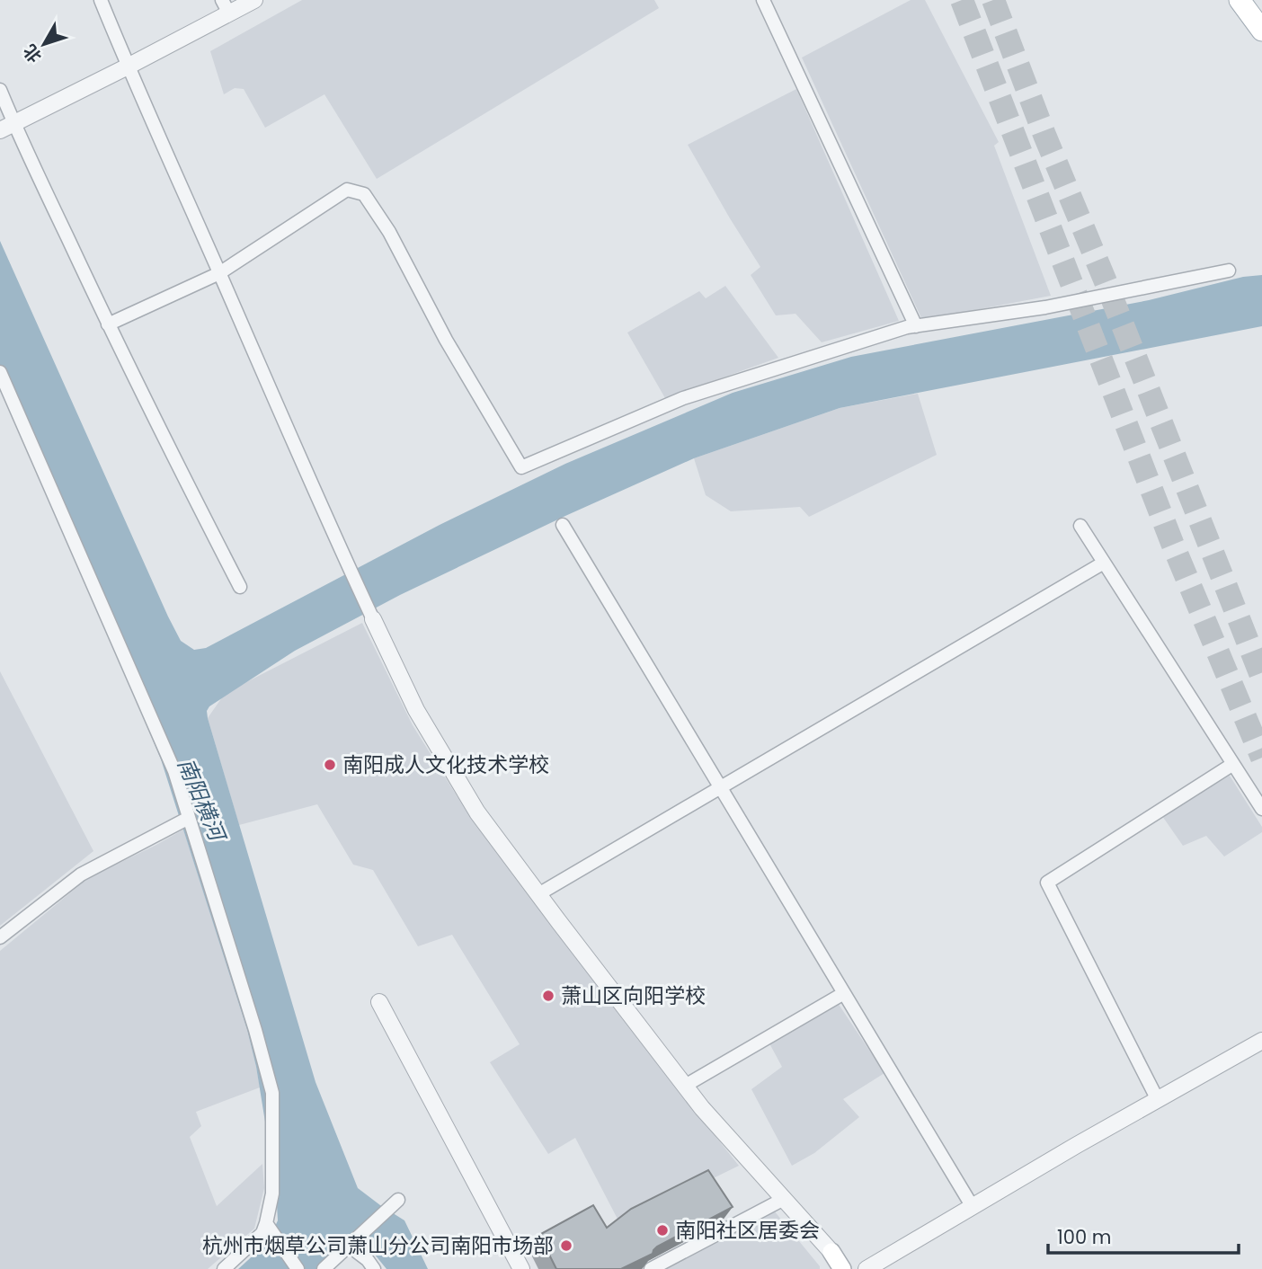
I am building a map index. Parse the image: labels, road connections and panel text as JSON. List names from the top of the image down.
{
  "water": ["南阳横河"],
  "places": [
    "南阳成人文化技术学校",
    "萧山区向阳学校",
    "南阳社区居委会",
    "杭州市烟草公司萧山分公司南阳市场部"
  ],
  "scale_bar": "100 m",
  "north": "bottom left"
}
